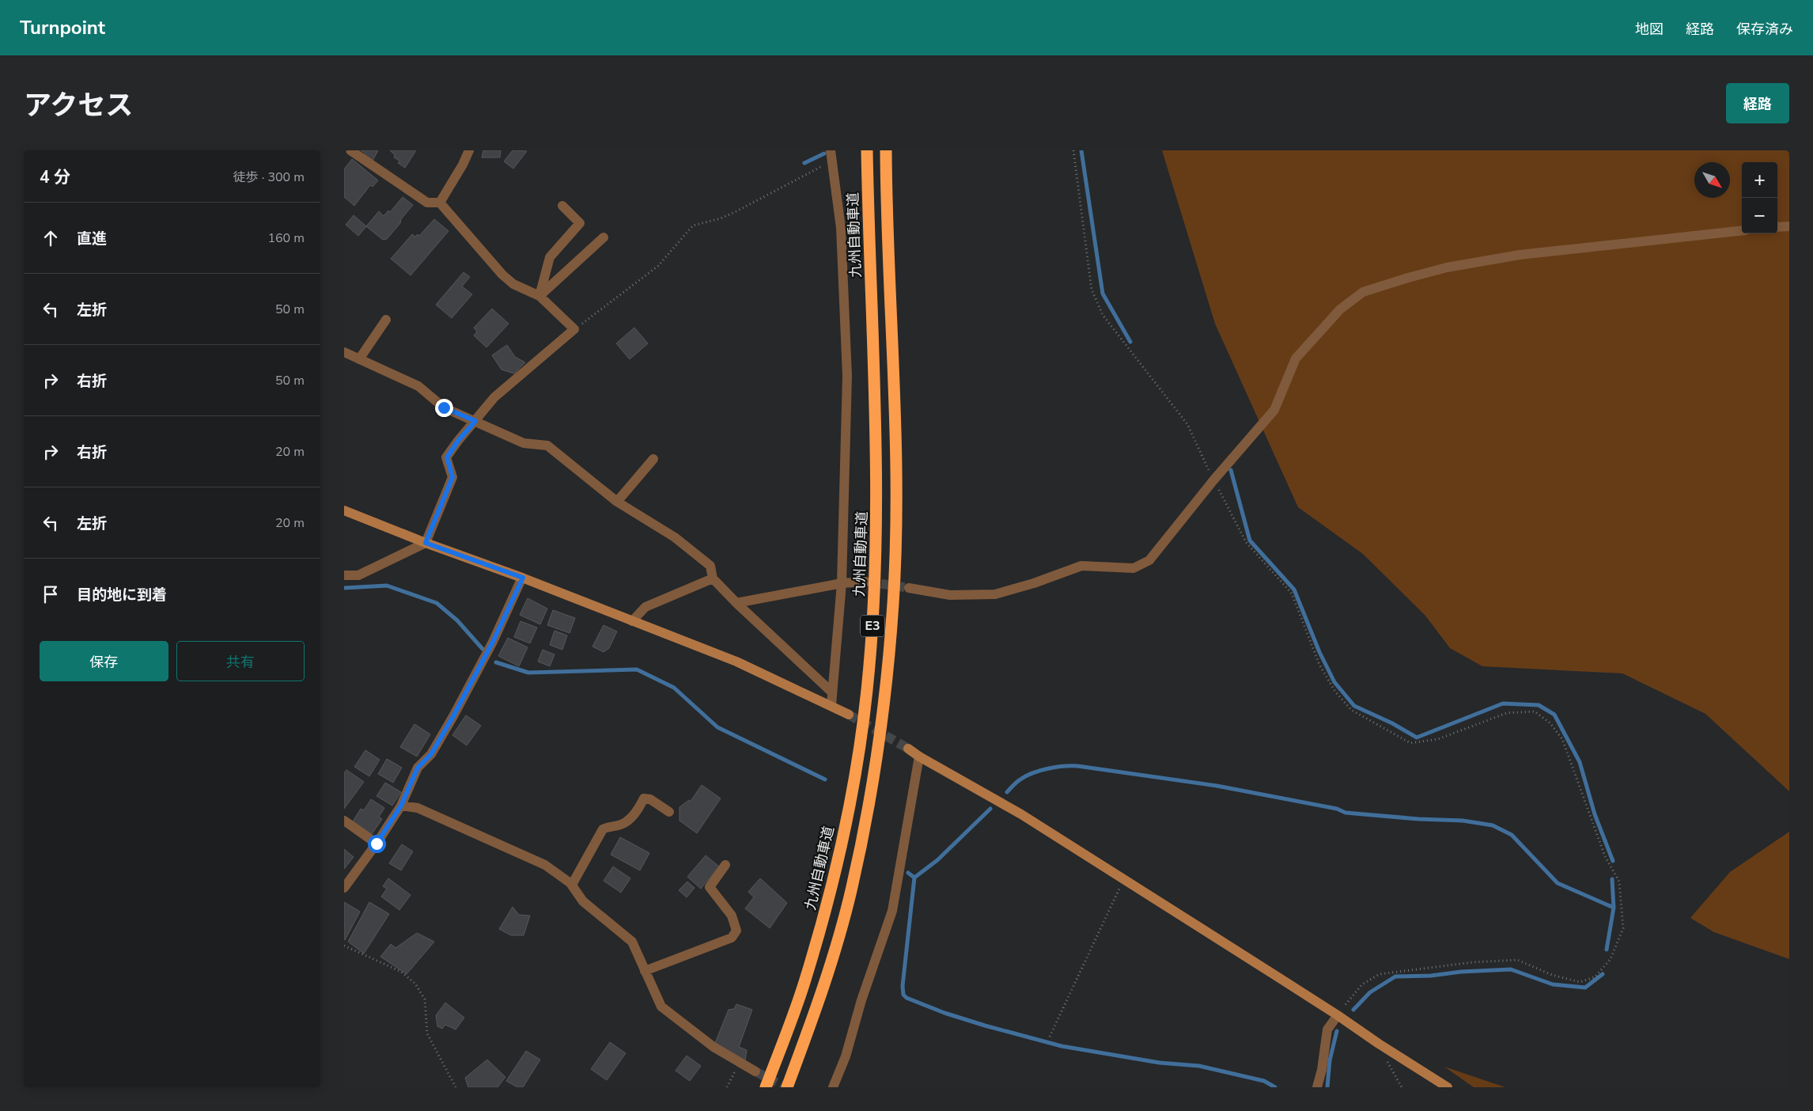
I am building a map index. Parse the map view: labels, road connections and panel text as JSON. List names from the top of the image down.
{
  "streets": {
    "highway": ["九州自動車道", "E3"]
  },
  "north": "bottom right",
  "page": {
    "header": "Turnpoint",
    "nav": ["地図", "経路", "保存済み"],
    "title": "アクセス",
    "buttons": [
      "経路",
      ["保存", "共有"]
    ],
    "heading": ["4 分", "徒歩 · 300 m"],
    "map_buttons": ["+", "−"],
    "list": [
      ["直進", "160 m"],
      ["左折", "50 m"],
      ["右折", "50 m"],
      ["右折", "20 m"],
      ["左折", "20 m"],
      "目的地に到着"
    ]
  }
}
